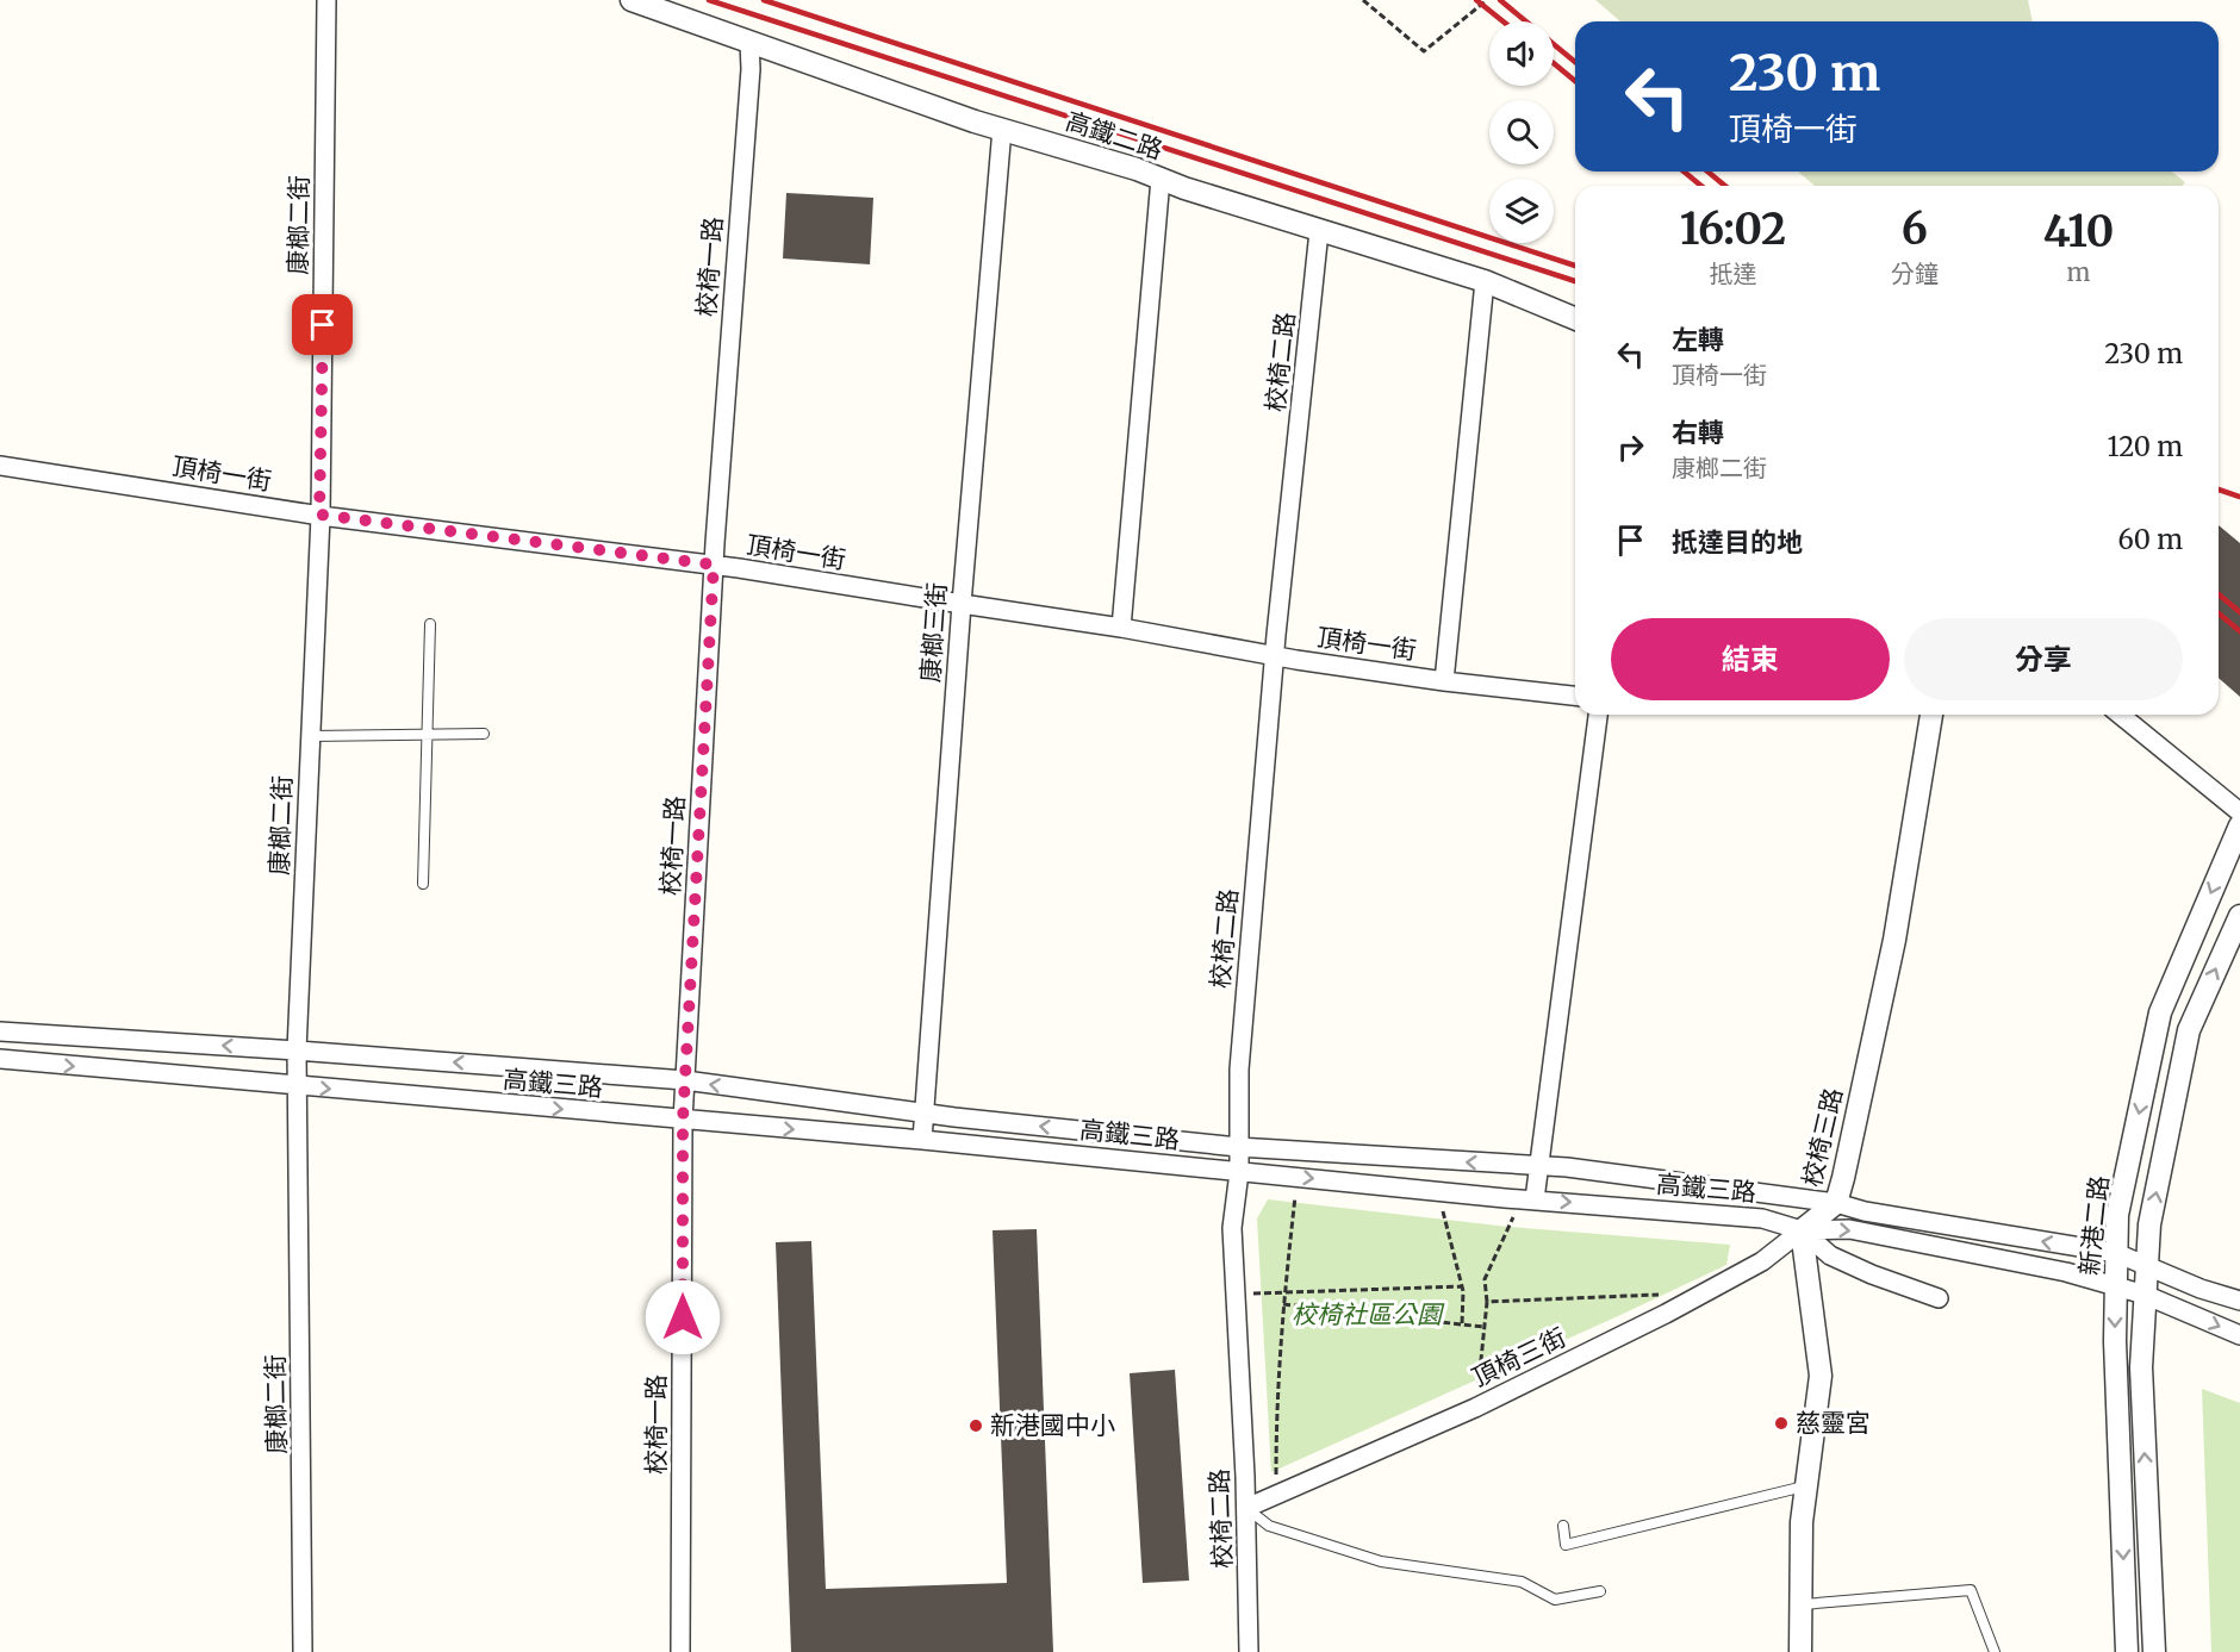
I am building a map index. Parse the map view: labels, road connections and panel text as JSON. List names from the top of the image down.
{
  "streets": {
    "street": [
      "高鐵二路",
      "康榔二街",
      "校椅一路",
      "校椅二路",
      "頂椅一街",
      "康榔三街",
      "高鐵三路",
      "校椅三路",
      "新港二路",
      "頂椅三街"
    ]
  },
  "crossings": [
    ["高鐵二路", "校椅一路"],
    ["高鐵二路", "校椅二路"],
    ["高鐵二路", "康榔三街"],
    ["康榔二街", "頂椅一街"],
    ["康榔二街", "高鐵三路"],
    ["校椅一路", "頂椅一街"],
    ["校椅一路", "高鐵三路"],
    ["校椅二路", "頂椅一街"],
    ["校椅二路", "高鐵三路"],
    ["校椅二路", "頂椅三街"],
    ["頂椅一街", "康榔三街"],
    ["康榔三街", "高鐵三路"],
    ["高鐵三路", "校椅三路"],
    ["高鐵三路", "新港二路"],
    ["高鐵三路", "頂椅三街"],
    ["校椅三路", "頂椅三街"]
  ],
  "parks": ["校椅社區公園"],
  "places": ["慈靈宮", "新港國中小"],
  "page": {
    "turn": ["230 m", "頂椅一街"],
    "eta": [
      "16:02",
      "抵達",
      "6",
      "分鐘",
      "410",
      "m"
    ],
    "list": [
      {
        "name": "左轉",
        "note": "頂椅一街",
        "value": "230 m"
      },
      {
        "name": "右轉",
        "note": "康榔二街",
        "value": "120 m"
      },
      {
        "name": "抵達目的地",
        "value": "60 m"
      }
    ],
    "buttons": ["結束", "分享"]
  }
}
